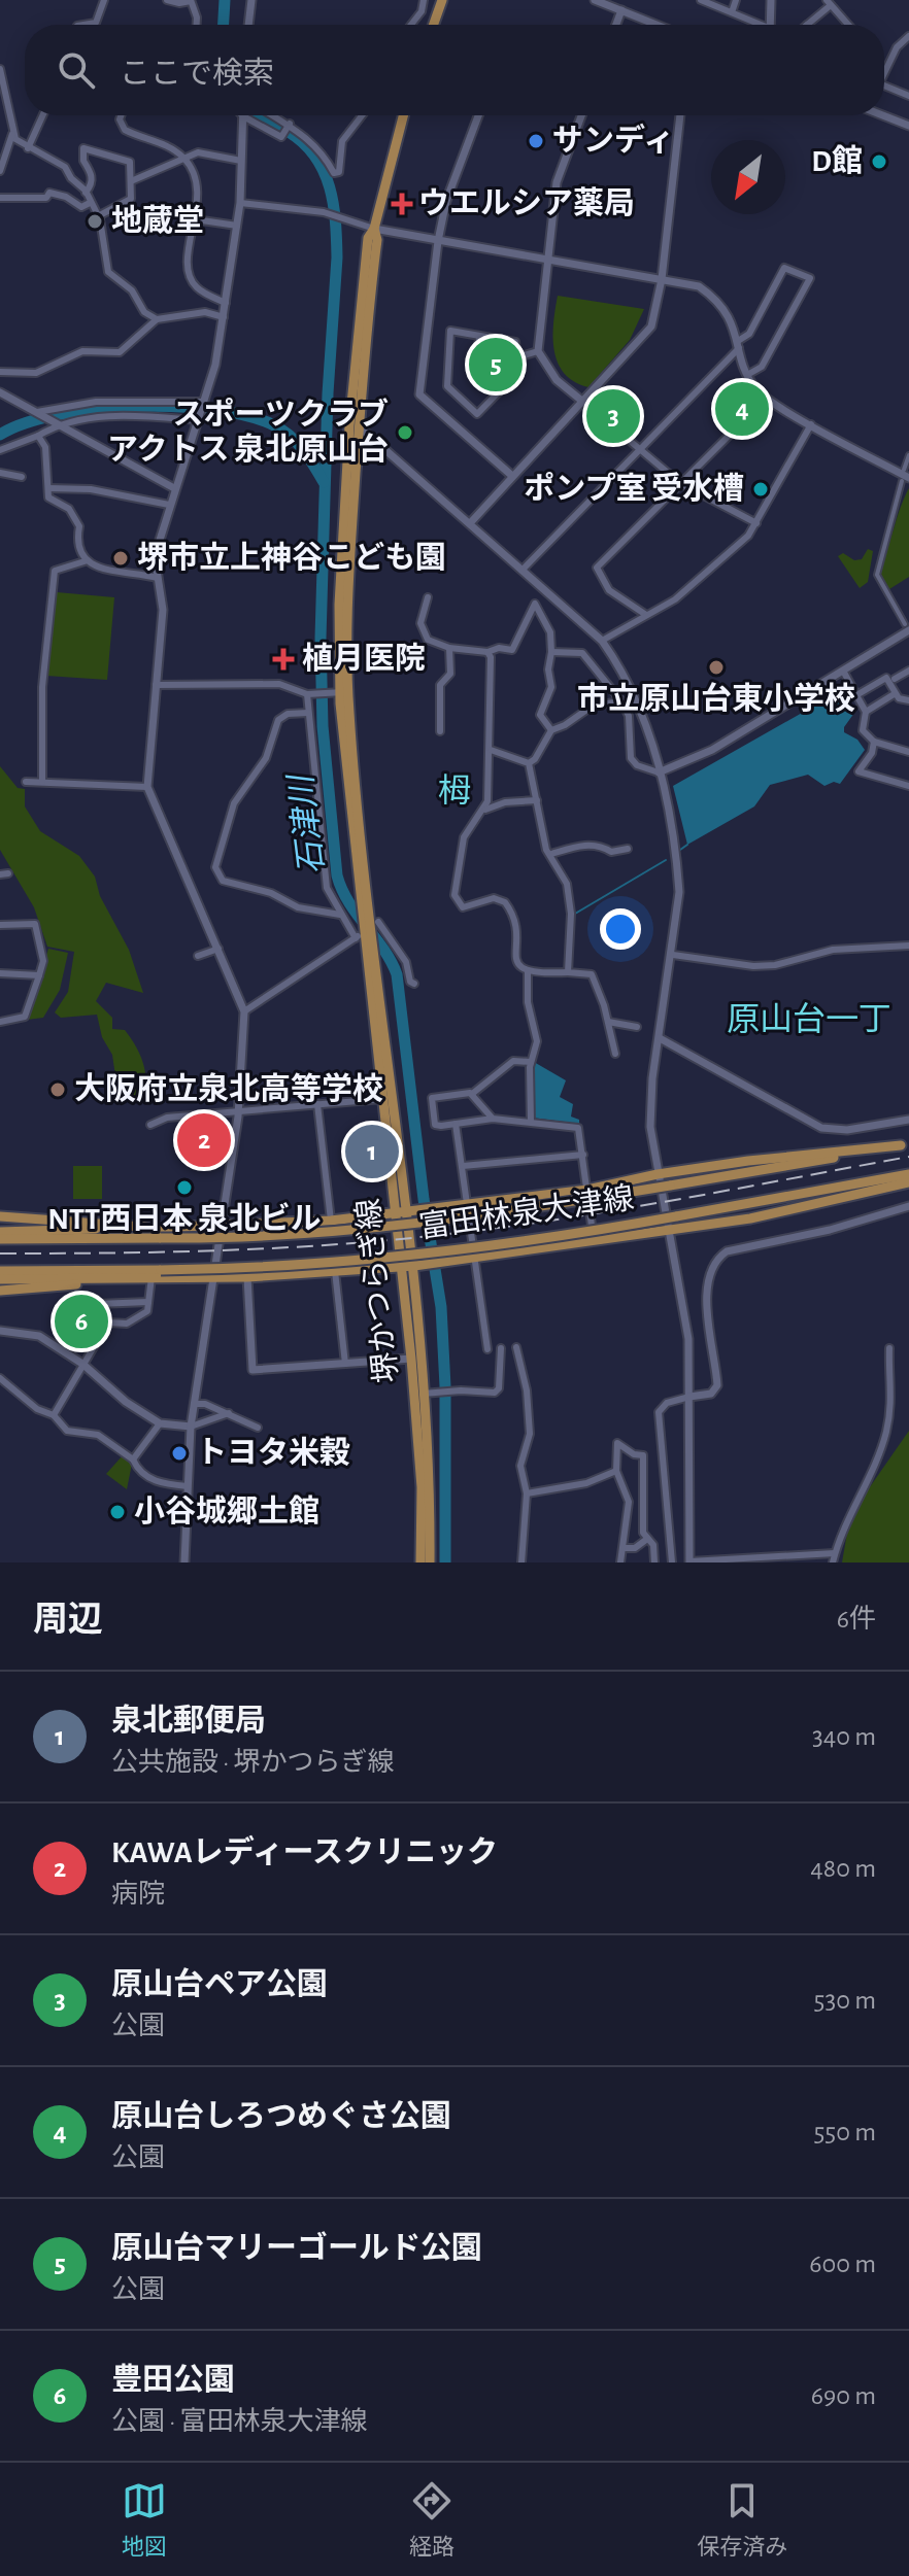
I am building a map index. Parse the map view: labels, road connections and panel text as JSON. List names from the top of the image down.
{
  "streets": {
    "main road": ["富田林泉大津線", "堺かつらぎ線"]
  },
  "districts": ["栂", "原山台一丁"],
  "water": ["石津川"],
  "places": {
    "other": [
      "サンディ",
      "D館",
      "地蔵堂",
      "スポーツクラブ アクトス 泉北原山台",
      "ポンプ室 受水槽",
      "堺市立上神谷こども園",
      "市立原山台東小学校",
      "大阪府立泉北高等学校",
      "NTT西日本 泉北ビル",
      "トヨタ米穀",
      "小谷城郷土館"
    ],
    "health": ["ウエルシア薬局", "植月医院"]
  },
  "north": "bottom left",
  "page": {
    "search": "ここで検索",
    "pins": [
      "5",
      "4",
      "3",
      "2",
      "1",
      "6"
    ],
    "heading": ["周辺", "6件"],
    "list": [
      {
        "mark": "1",
        "name": "泉北郵便局",
        "note": "公共施設 · 堺かつらぎ線",
        "value": "340 m"
      },
      {
        "mark": "2",
        "name": "KAWAレディースクリニック",
        "note": "病院",
        "value": "480 m"
      },
      {
        "mark": "3",
        "name": "原山台ペア公園",
        "note": "公園",
        "value": "530 m"
      },
      {
        "mark": "4",
        "name": "原山台しろつめぐさ公園",
        "note": "公園",
        "value": "550 m"
      },
      {
        "mark": "5",
        "name": "原山台マリーゴールド公園",
        "note": "公園",
        "value": "600 m"
      },
      {
        "mark": "6",
        "name": "豊田公園",
        "note": "公園 · 富田林泉大津線",
        "value": "690 m"
      }
    ],
    "nav": ["地図", "経路", "保存済み"]
  }
}
